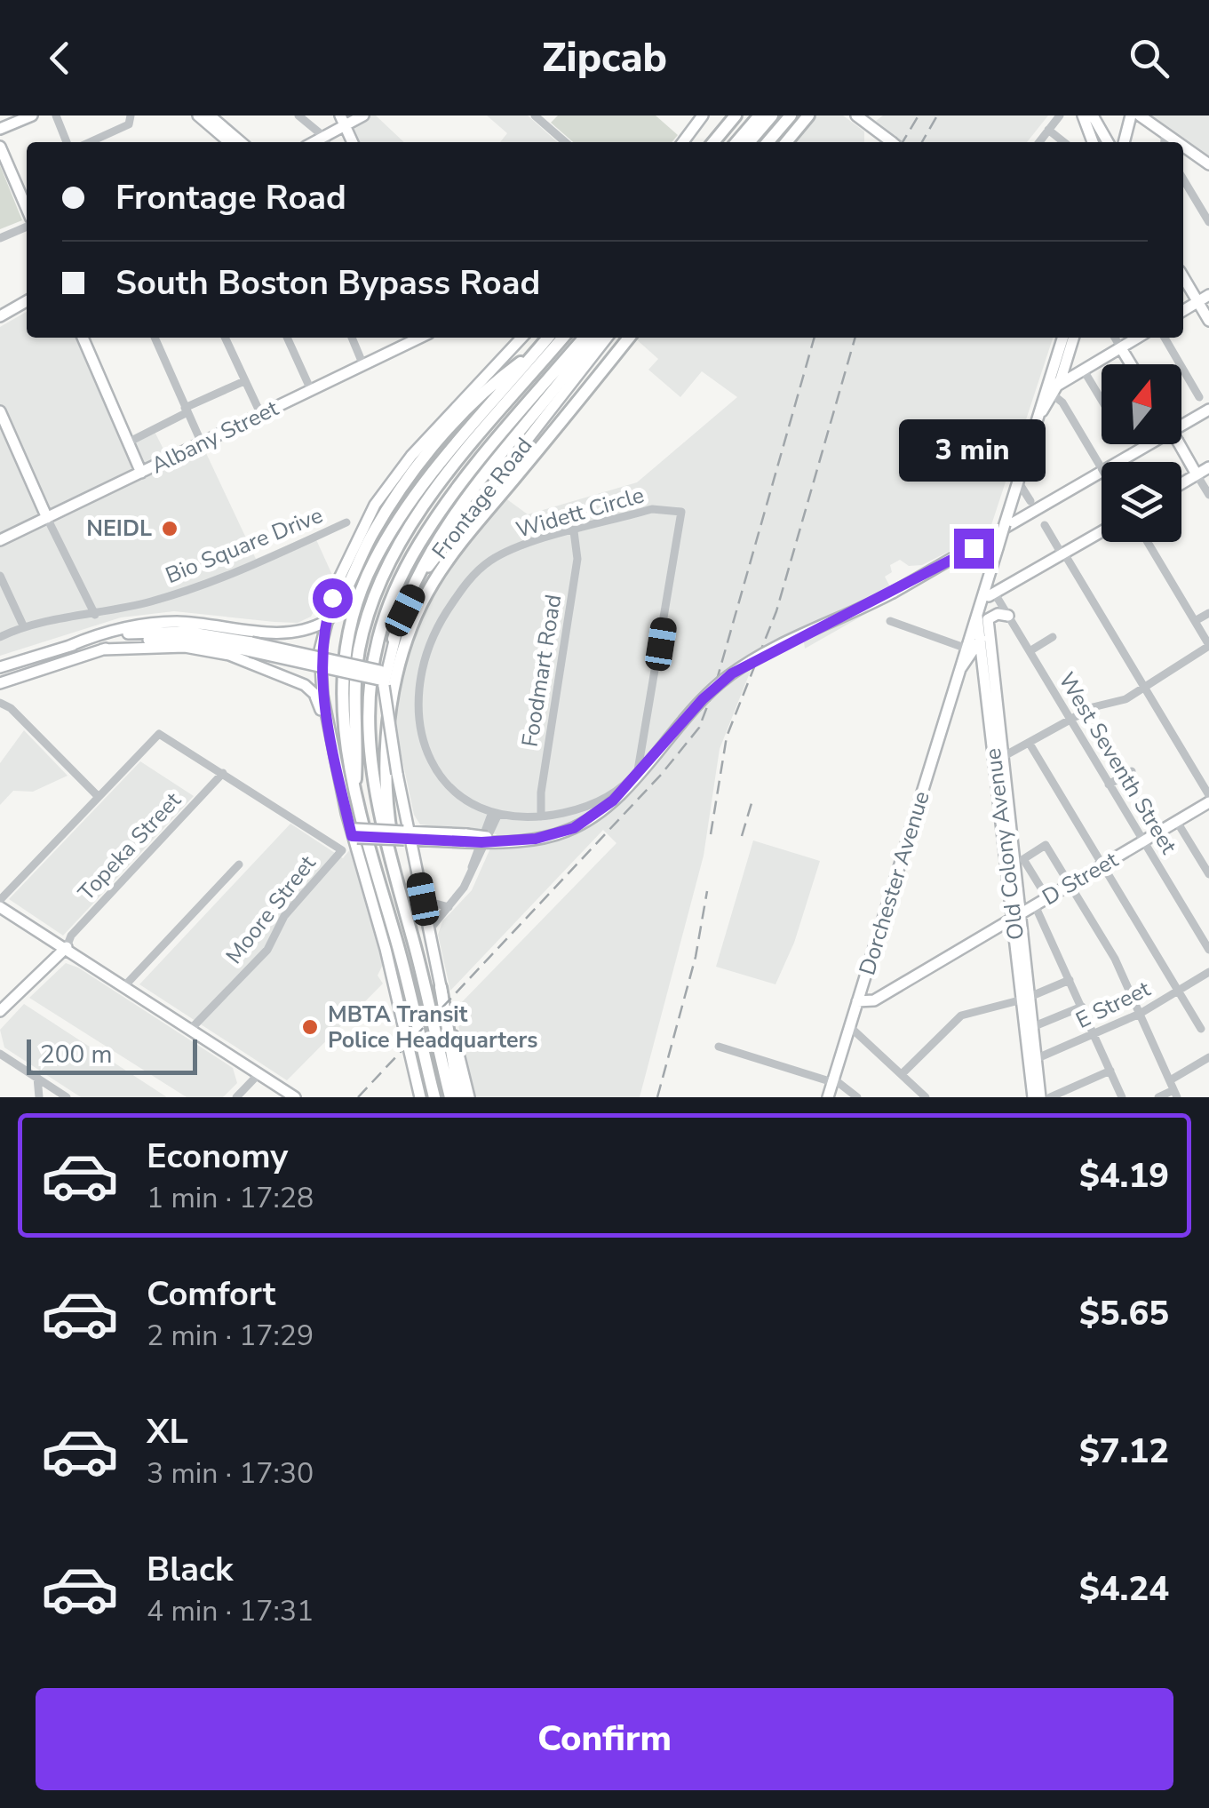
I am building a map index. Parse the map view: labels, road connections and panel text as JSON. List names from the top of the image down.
{
  "streets": {
    "main road": [
      "Albany Street",
      "Frontage Road",
      "Old Colony Avenue",
      "D Street",
      "Dorchester Avenue"
    ],
    "street": [
      "Widett Circle",
      "Bio Square Drive",
      "Foodmart Road",
      "West Seventh Street",
      "Topeka Street",
      "Moore Street",
      "E Street"
    ]
  },
  "crossings": [
    ["Widett Circle", "Foodmart Road"],
    ["West Seventh Street", "Old Colony Avenue"],
    ["West Seventh Street", "D Street"],
    ["West Seventh Street", "Dorchester Avenue"],
    ["Old Colony Avenue", "D Street"],
    ["Old Colony Avenue", "Dorchester Avenue"],
    ["Old Colony Avenue", "E Street"],
    ["Topeka Street", "Moore Street"],
    ["D Street", "Dorchester Avenue"]
  ],
  "places": ["NEIDL", "MBTA Transit Police Headquarters"],
  "scale_bar": "200 m",
  "north": "top",
  "page": {
    "header": "Zipcab",
    "banner": ["Frontage Road", "South Boston Bypass Road"],
    "bubble": "3 min",
    "scale": "200 m",
    "list": [
      {
        "name": "Economy",
        "note": "1 min · 17:28",
        "value": "$4.19"
      },
      {
        "name": "Comfort",
        "note": "2 min · 17:29",
        "value": "$5.65"
      },
      {
        "name": "XL",
        "note": "3 min · 17:30",
        "value": "$7.12"
      },
      {
        "name": "Black",
        "note": "4 min · 17:31",
        "value": "$4.24"
      }
    ],
    "buttons": "Confirm"
  }
}
